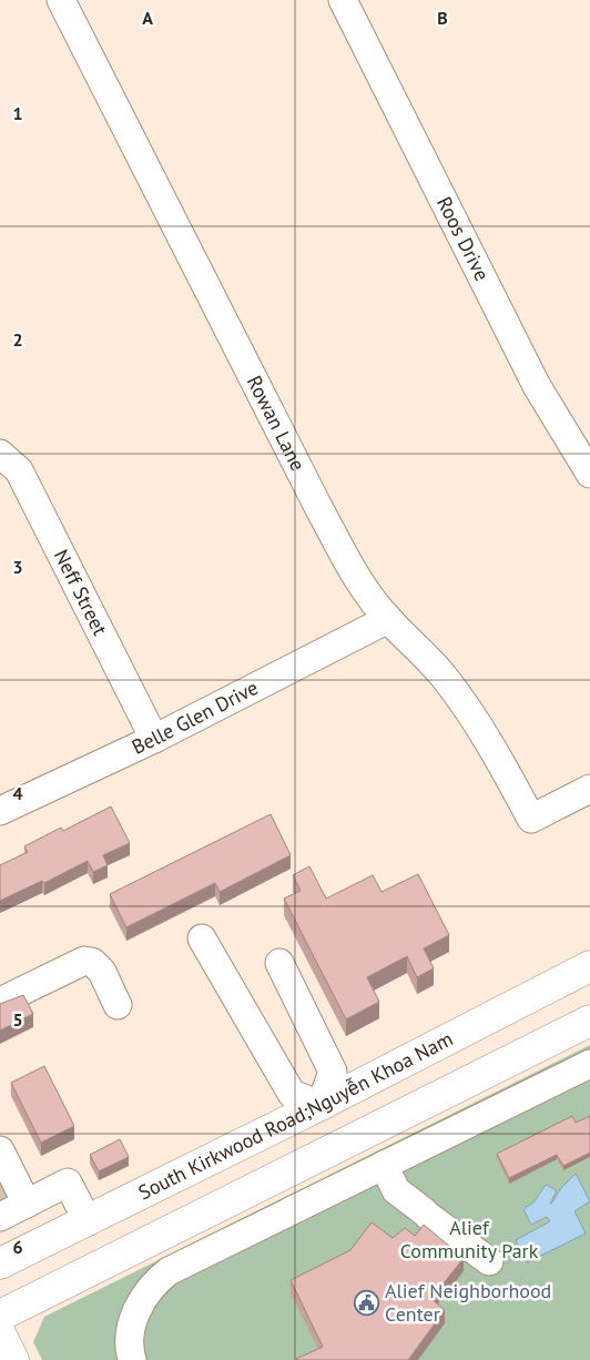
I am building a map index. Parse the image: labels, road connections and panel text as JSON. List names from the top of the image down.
{
  "streets": {
    "main road": ["South Kirkwood Road;Nguyễn Khoa Nam"],
    "street": [
      "Roos Drive",
      "Rowan Lane",
      "Neff Street",
      "Belle Glen Drive"
    ]
  },
  "crossings": [
    ["Rowan Lane", "Belle Glen Drive"],
    ["Neff Street", "Belle Glen Drive"]
  ],
  "parks": ["Alief Community Park"],
  "places": {
    "public building": ["Alief Neighborhood Center"]
  },
  "grid": {
    "columns": ["A", "B"],
    "rows": [
      "1",
      "2",
      "3",
      "4",
      "5",
      "6"
    ]
  }
}
